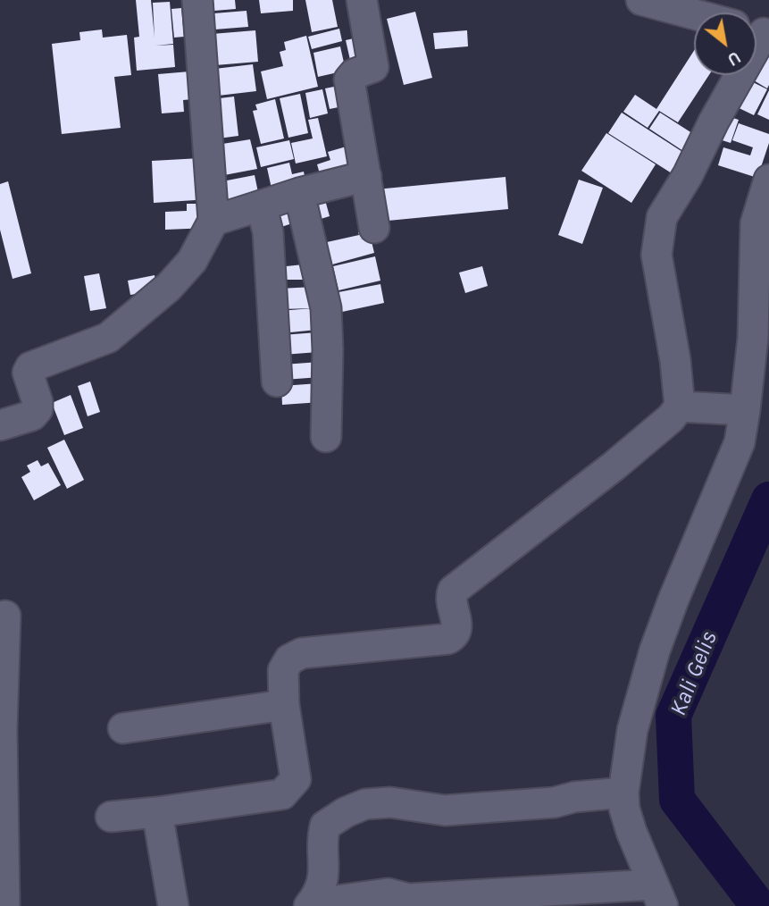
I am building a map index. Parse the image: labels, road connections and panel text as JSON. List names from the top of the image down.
{
  "water": ["Kali Gelis"],
  "north": "bottom right"
}
